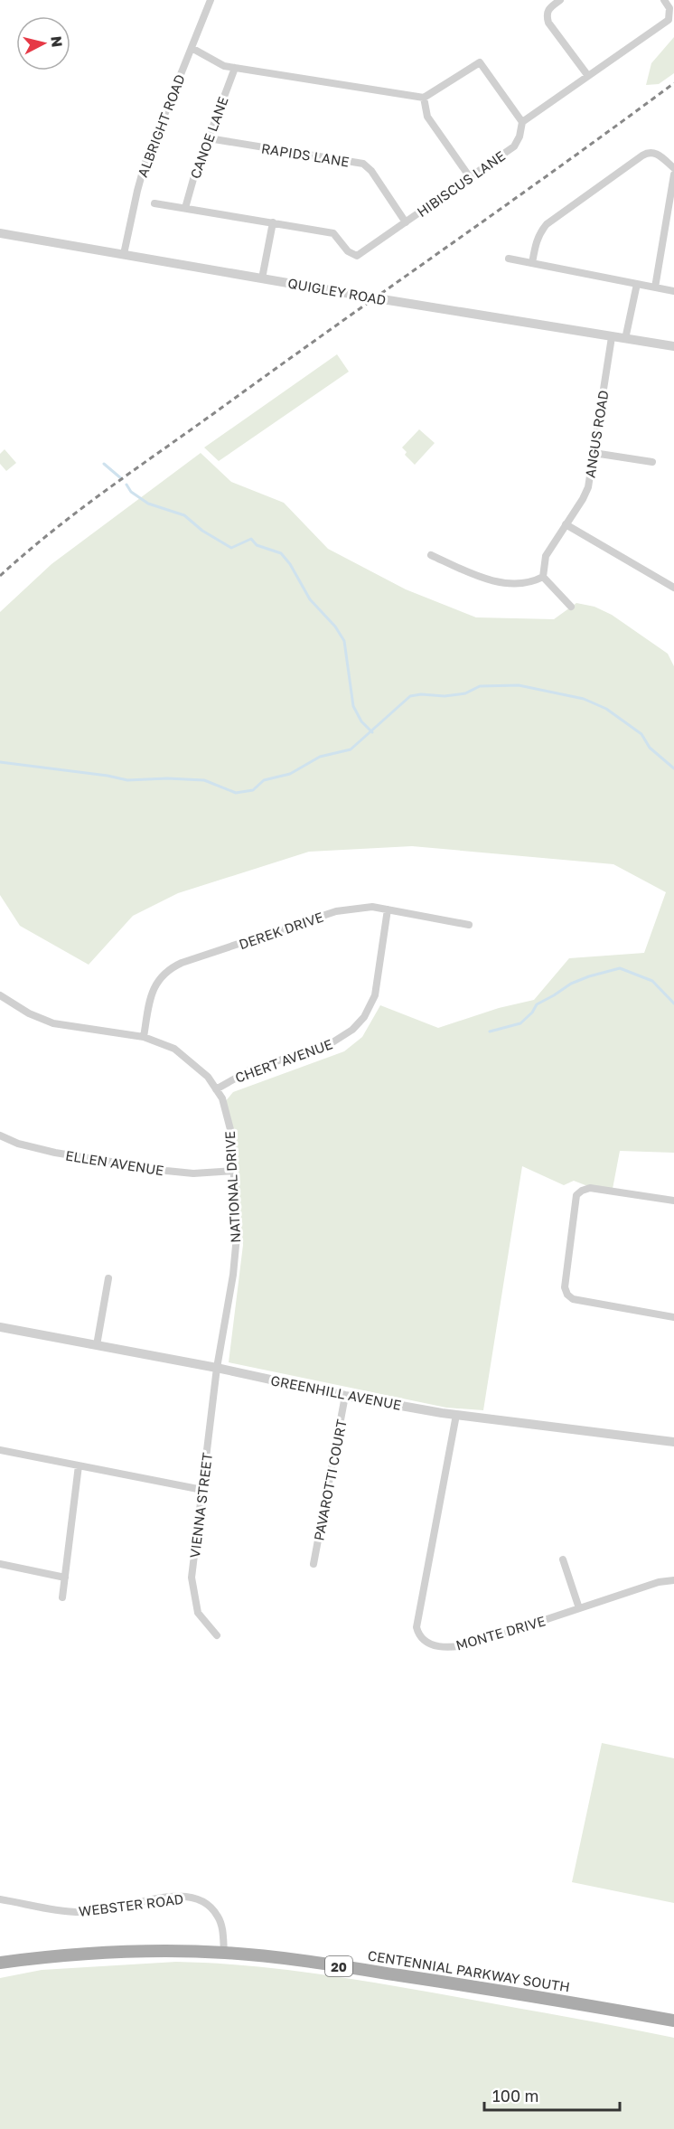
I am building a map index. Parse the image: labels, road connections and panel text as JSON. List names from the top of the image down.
{
  "streets": {
    "main road": ["20", "CENTENNIAL PARKWAY SOUTH"],
    "street": [
      "ALBRIGHT ROAD",
      "CANOE LANE",
      "RAPIDS LANE",
      "HIBISCUS LANE",
      "QUIGLEY ROAD",
      "ANGUS ROAD",
      "DEREK DRIVE",
      "CHERT AVENUE",
      "ELLEN AVENUE",
      "NATIONAL DRIVE",
      "GREENHILL AVENUE",
      "PAVAROTTI COURT",
      "VIENNA STREET",
      "MONTE DRIVE",
      "WEBSTER ROAD"
    ]
  },
  "crossings": [
    ["ALBRIGHT ROAD", "QUIGLEY ROAD"],
    ["CANOE LANE", "RAPIDS LANE"],
    ["CANOE LANE", "HIBISCUS LANE"],
    ["RAPIDS LANE", "HIBISCUS LANE"],
    ["QUIGLEY ROAD", "ANGUS ROAD"],
    ["DEREK DRIVE", "CHERT AVENUE"],
    ["DEREK DRIVE", "NATIONAL DRIVE"],
    ["CHERT AVENUE", "NATIONAL DRIVE"],
    ["ELLEN AVENUE", "NATIONAL DRIVE"],
    ["NATIONAL DRIVE", "GREENHILL AVENUE"],
    ["NATIONAL DRIVE", "VIENNA STREET"],
    ["GREENHILL AVENUE", "PAVAROTTI COURT"],
    ["GREENHILL AVENUE", "VIENNA STREET"],
    ["GREENHILL AVENUE", "MONTE DRIVE"],
    ["WEBSTER ROAD", "CENTENNIAL PARKWAY SOUTH"]
  ],
  "scale_bar": "100 m",
  "north": "right"
}
